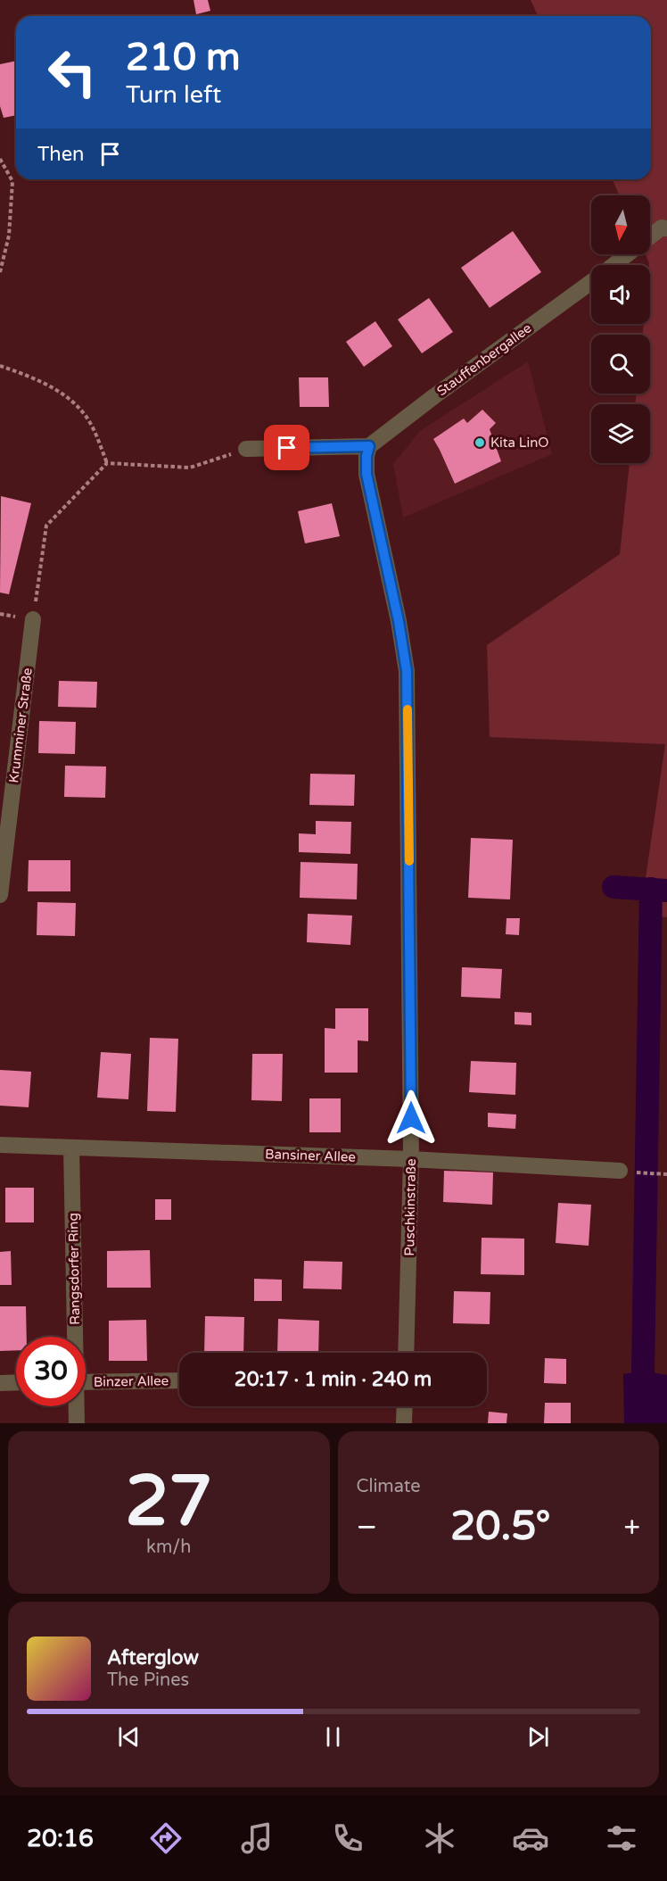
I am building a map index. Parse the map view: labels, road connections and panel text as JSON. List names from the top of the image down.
{
  "streets": {
    "street": [
      "Stauffenbergallee",
      "Krumminer Straße",
      "Bansiner Allee",
      "Puschkinstraße",
      "Rangsdorfer Ring",
      "Binzer Allee"
    ]
  },
  "crossings": [
    ["Stauffenbergallee", "Puschkinstraße"],
    ["Bansiner Allee", "Puschkinstraße"],
    ["Bansiner Allee", "Rangsdorfer Ring"]
  ],
  "places": ["Kita LinO"],
  "north": "bottom",
  "page": {
    "turn": ["210 m", "Turn left"],
    "then": "Then",
    "limit": "30",
    "trip": "20:17 · 1 min · 240 m",
    "tile": [
      ["27", "km/h"],
      "Climate"
    ],
    "heat": ["−", "20.5°", "+"],
    "song": ["Afterglow", "The Pines"],
    "tabs": "20:16"
  }
}
